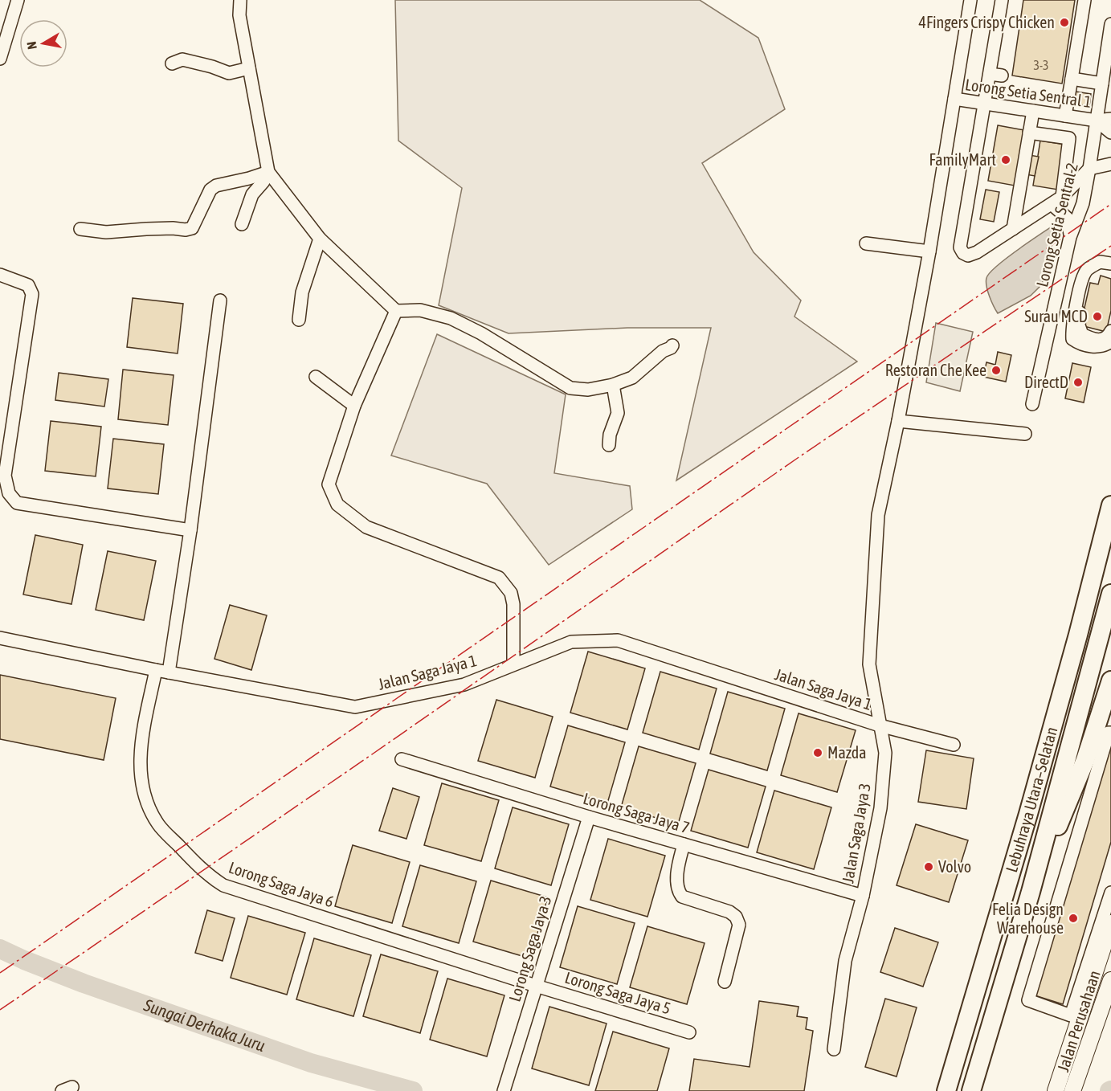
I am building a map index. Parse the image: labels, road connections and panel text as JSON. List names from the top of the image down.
{
  "streets": {
    "highway": ["Lebuhraya Utara–Selatan"],
    "main road": ["Jalan Perusahaan"],
    "street": [
      "Lorong Setia Sentral 1",
      "Lorong Setia Sentral 2",
      "Jalan Saga Jaya 1",
      "Lorong Saga Jaya 7",
      "Jalan Saga Jaya 3",
      "Lorong Saga Jaya 6",
      "Lorong Saga Jaya 3",
      "Lorong Saga Jaya 5"
    ]
  },
  "crossings": [
    ["Lorong Setia Sentral 1", "Lorong Setia Sentral 2"],
    ["Lorong Setia Sentral 1", "Jalan Saga Jaya 3"],
    ["Jalan Saga Jaya 1", "Jalan Saga Jaya 3"],
    ["Jalan Saga Jaya 1", "Lorong Saga Jaya 6"],
    ["Lorong Saga Jaya 7", "Jalan Saga Jaya 3"],
    ["Lorong Saga Jaya 7", "Lorong Saga Jaya 3"],
    ["Lorong Saga Jaya 6", "Lorong Saga Jaya 3"],
    ["Lorong Saga Jaya 6", "Lorong Saga Jaya 5"],
    ["Lorong Saga Jaya 3", "Lorong Saga Jaya 5"]
  ],
  "water": ["Sungai Derhaka Juru"],
  "places": [
    "4Fingers Crispy Chicken",
    "FamilyMart",
    "Surau MCD",
    "Restoran Che Kee",
    "DirectD",
    "Mazda",
    "Volvo",
    "Felia Design Warehouse"
  ],
  "house_numbers": ["3-3"],
  "north": "left"
}
